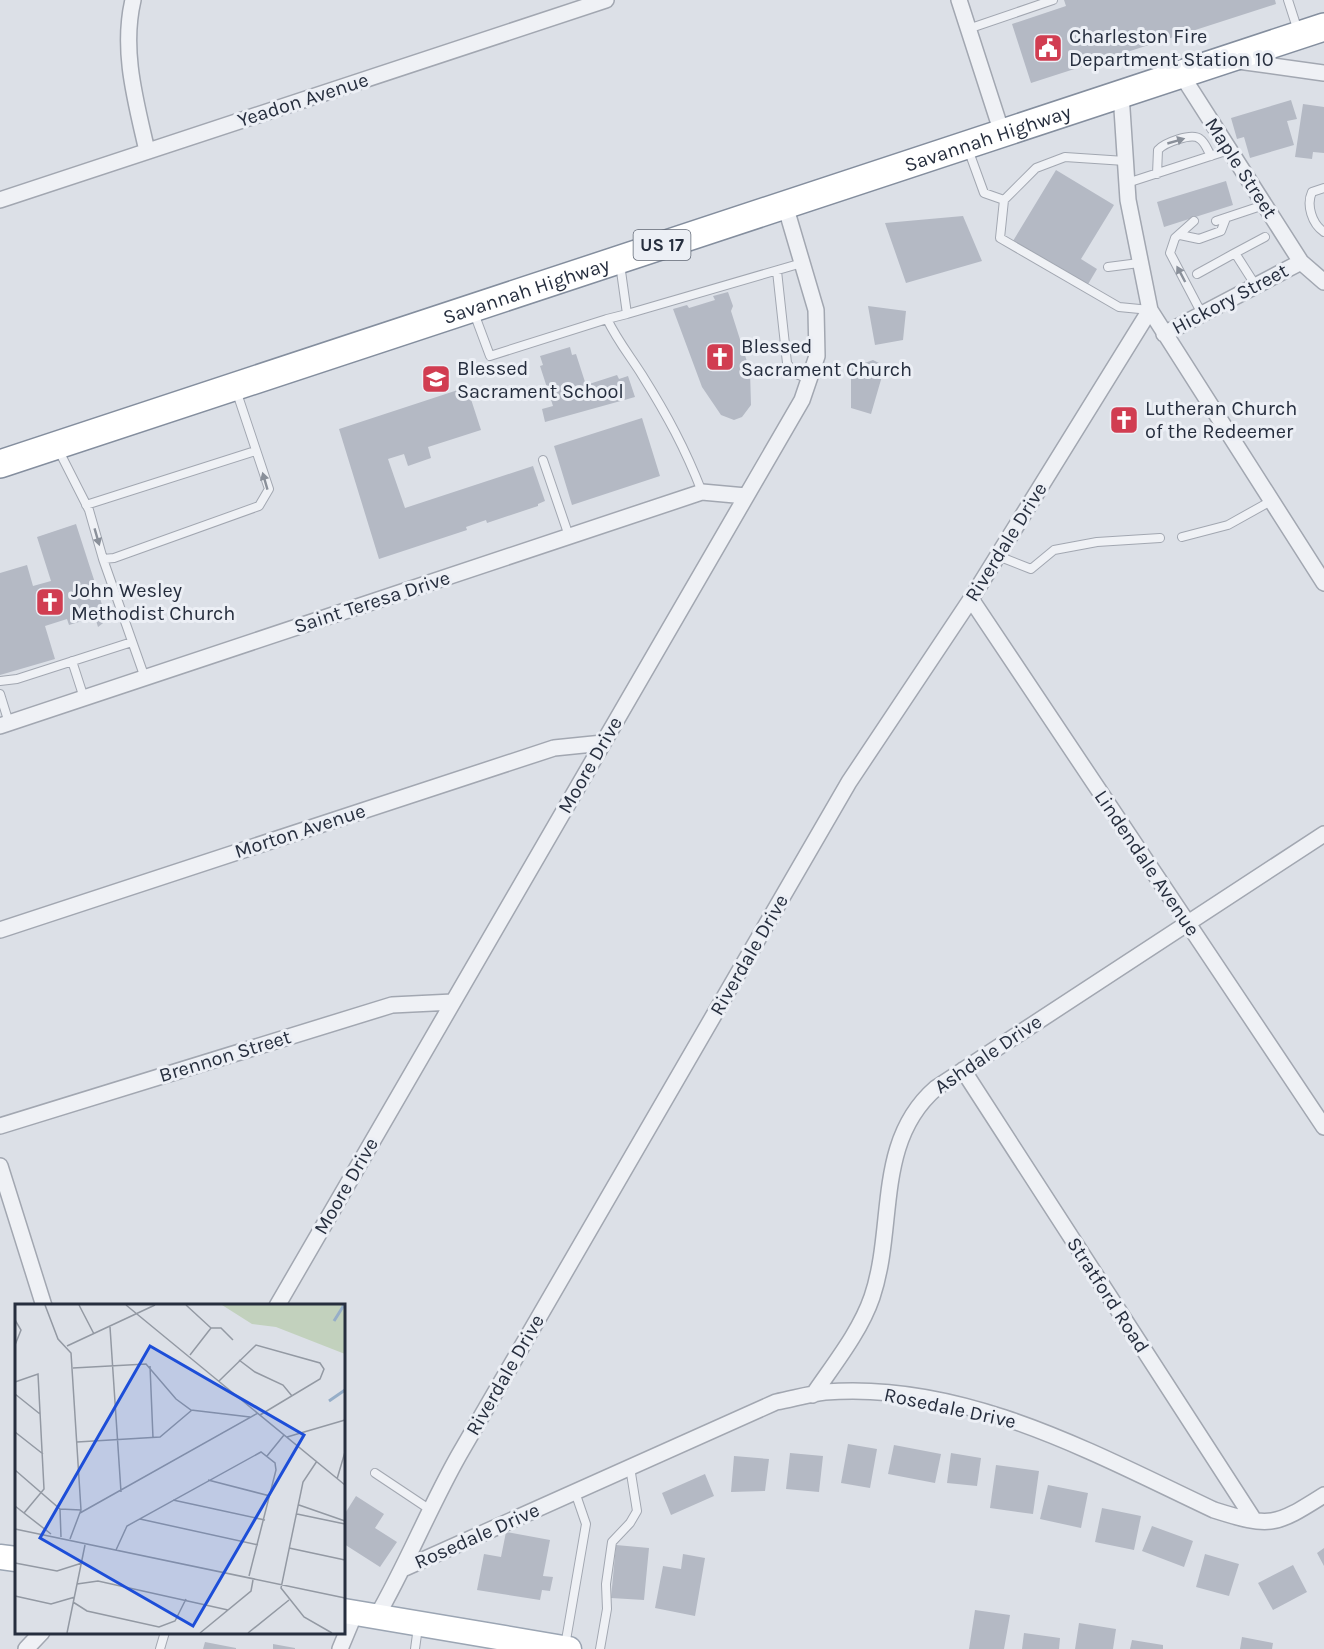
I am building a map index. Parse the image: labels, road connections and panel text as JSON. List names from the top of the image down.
{
  "streets": {
    "highway": ["Savannah Highway", "US 17"],
    "street": [
      "Yeadon Avenue",
      "Maple Street",
      "Hickory Street",
      "Riverdale Drive",
      "Saint Teresa Drive",
      "Moore Drive",
      "Morton Avenue",
      "Lindendale Avenue",
      "Ashdale Drive",
      "Brennon Street",
      "Stratford Road",
      "Rosedale Drive"
    ]
  },
  "crossings": [
    ["Savannah Highway", "Maple Street"],
    ["Savannah Highway", "Moore Drive"],
    ["Maple Street", "Hickory Street"],
    ["Riverdale Drive", "Lindendale Avenue"],
    ["Riverdale Drive", "Rosedale Drive"],
    ["Saint Teresa Drive", "Moore Drive"],
    ["Moore Drive", "Morton Avenue"],
    ["Moore Drive", "Brennon Street"],
    ["Lindendale Avenue", "Ashdale Drive"],
    ["Ashdale Drive", "Stratford Road"],
    ["Ashdale Drive", "Rosedale Drive"],
    ["Stratford Road", "Rosedale Drive"]
  ],
  "places": {
    "public building": ["Charleston Fire Department Station 10"],
    "church": ["Blessed Sacrament Church", "Lutheran Church of the Redeemer", "John Wesley Methodist Church"],
    "school or university": ["Blessed Sacrament School"]
  }
}
